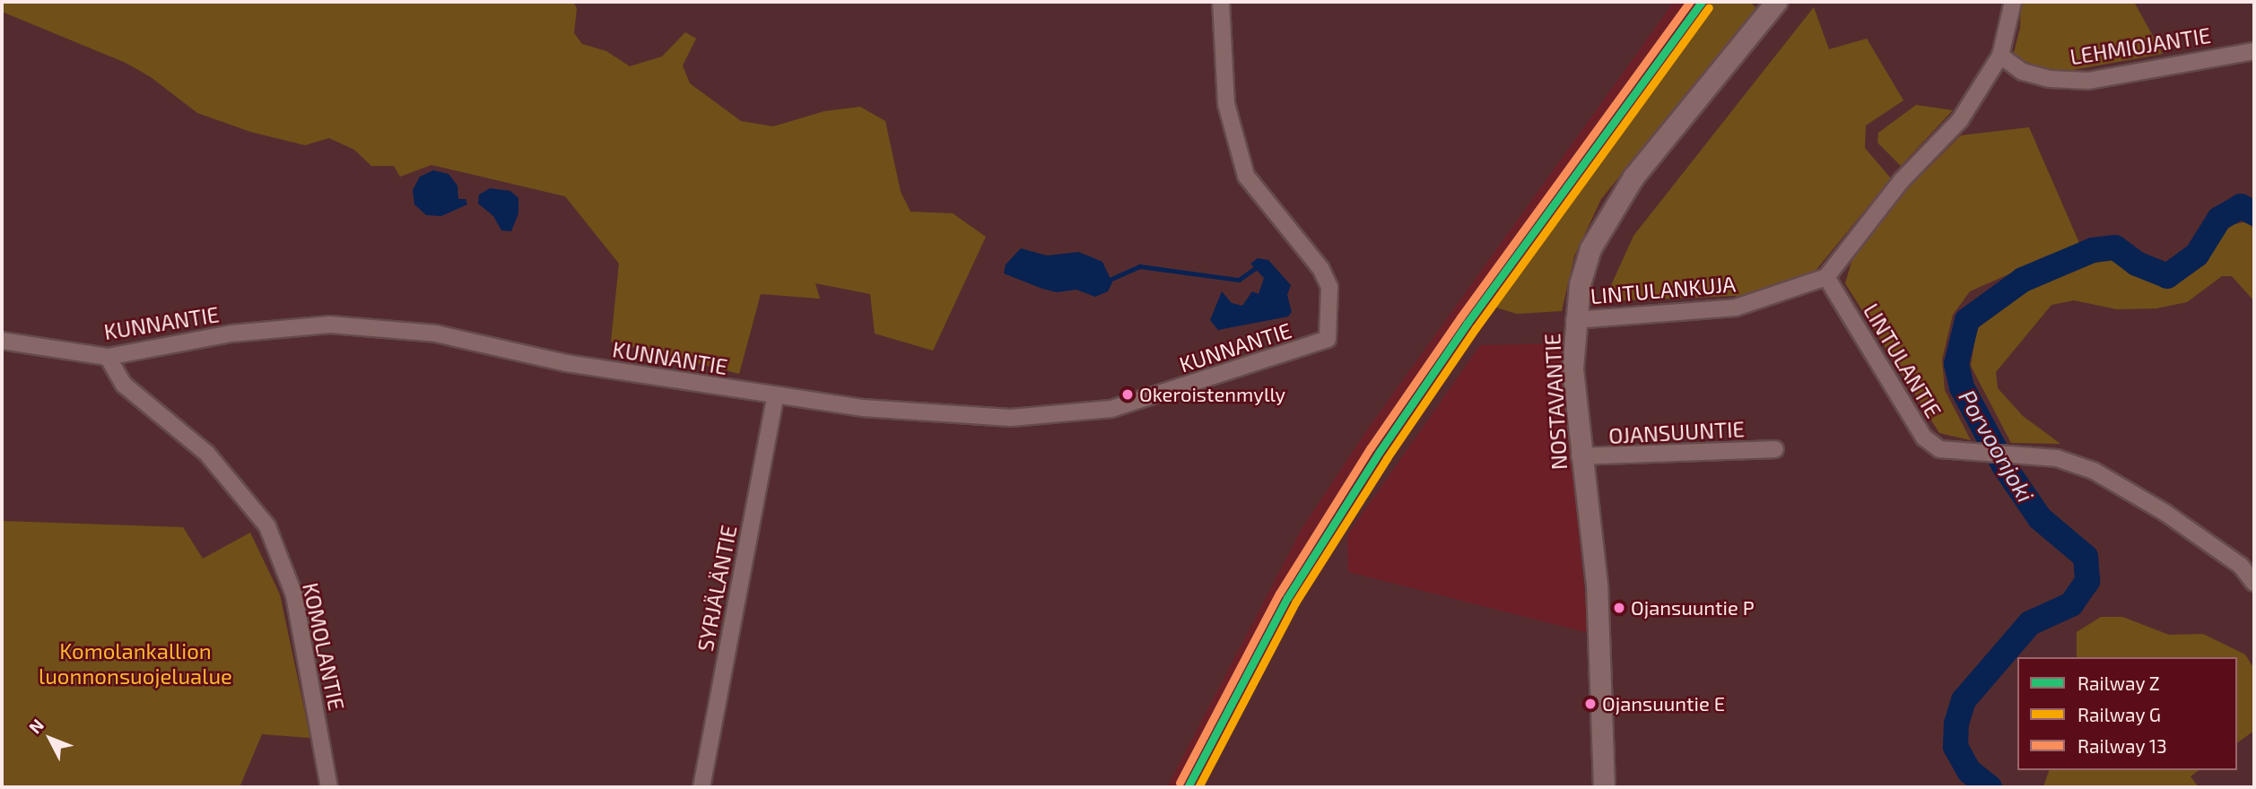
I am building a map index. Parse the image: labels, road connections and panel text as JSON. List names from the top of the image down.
{
  "streets": {
    "street": [
      "LEHMIOJANTIE",
      "LINTULANKUJA",
      "KUNNANTIE",
      "LINTULANTIE",
      "NOSTAVANTIE",
      "OJANSUUNTIE",
      "SYRJÄLÄNTIE",
      "KOMOLANTIE"
    ]
  },
  "crossings": [
    ["LINTULANKUJA", "LINTULANTIE"],
    ["LINTULANKUJA", "NOSTAVANTIE"],
    ["KUNNANTIE", "SYRJÄLÄNTIE"],
    ["KUNNANTIE", "KOMOLANTIE"],
    ["NOSTAVANTIE", "OJANSUUNTIE"]
  ],
  "water": ["Porvoonjoki"],
  "parks": ["Komolankallion luonnonsuojelualue"],
  "places": ["Okeroistenmylly", "Ojansuuntie P", "Ojansuuntie E"],
  "lines": ["rail line Z", "rail line 13", "rail line G"],
  "legend": ["Railway Z", "Railway G", "Railway 13"],
  "north": "top left"
}
